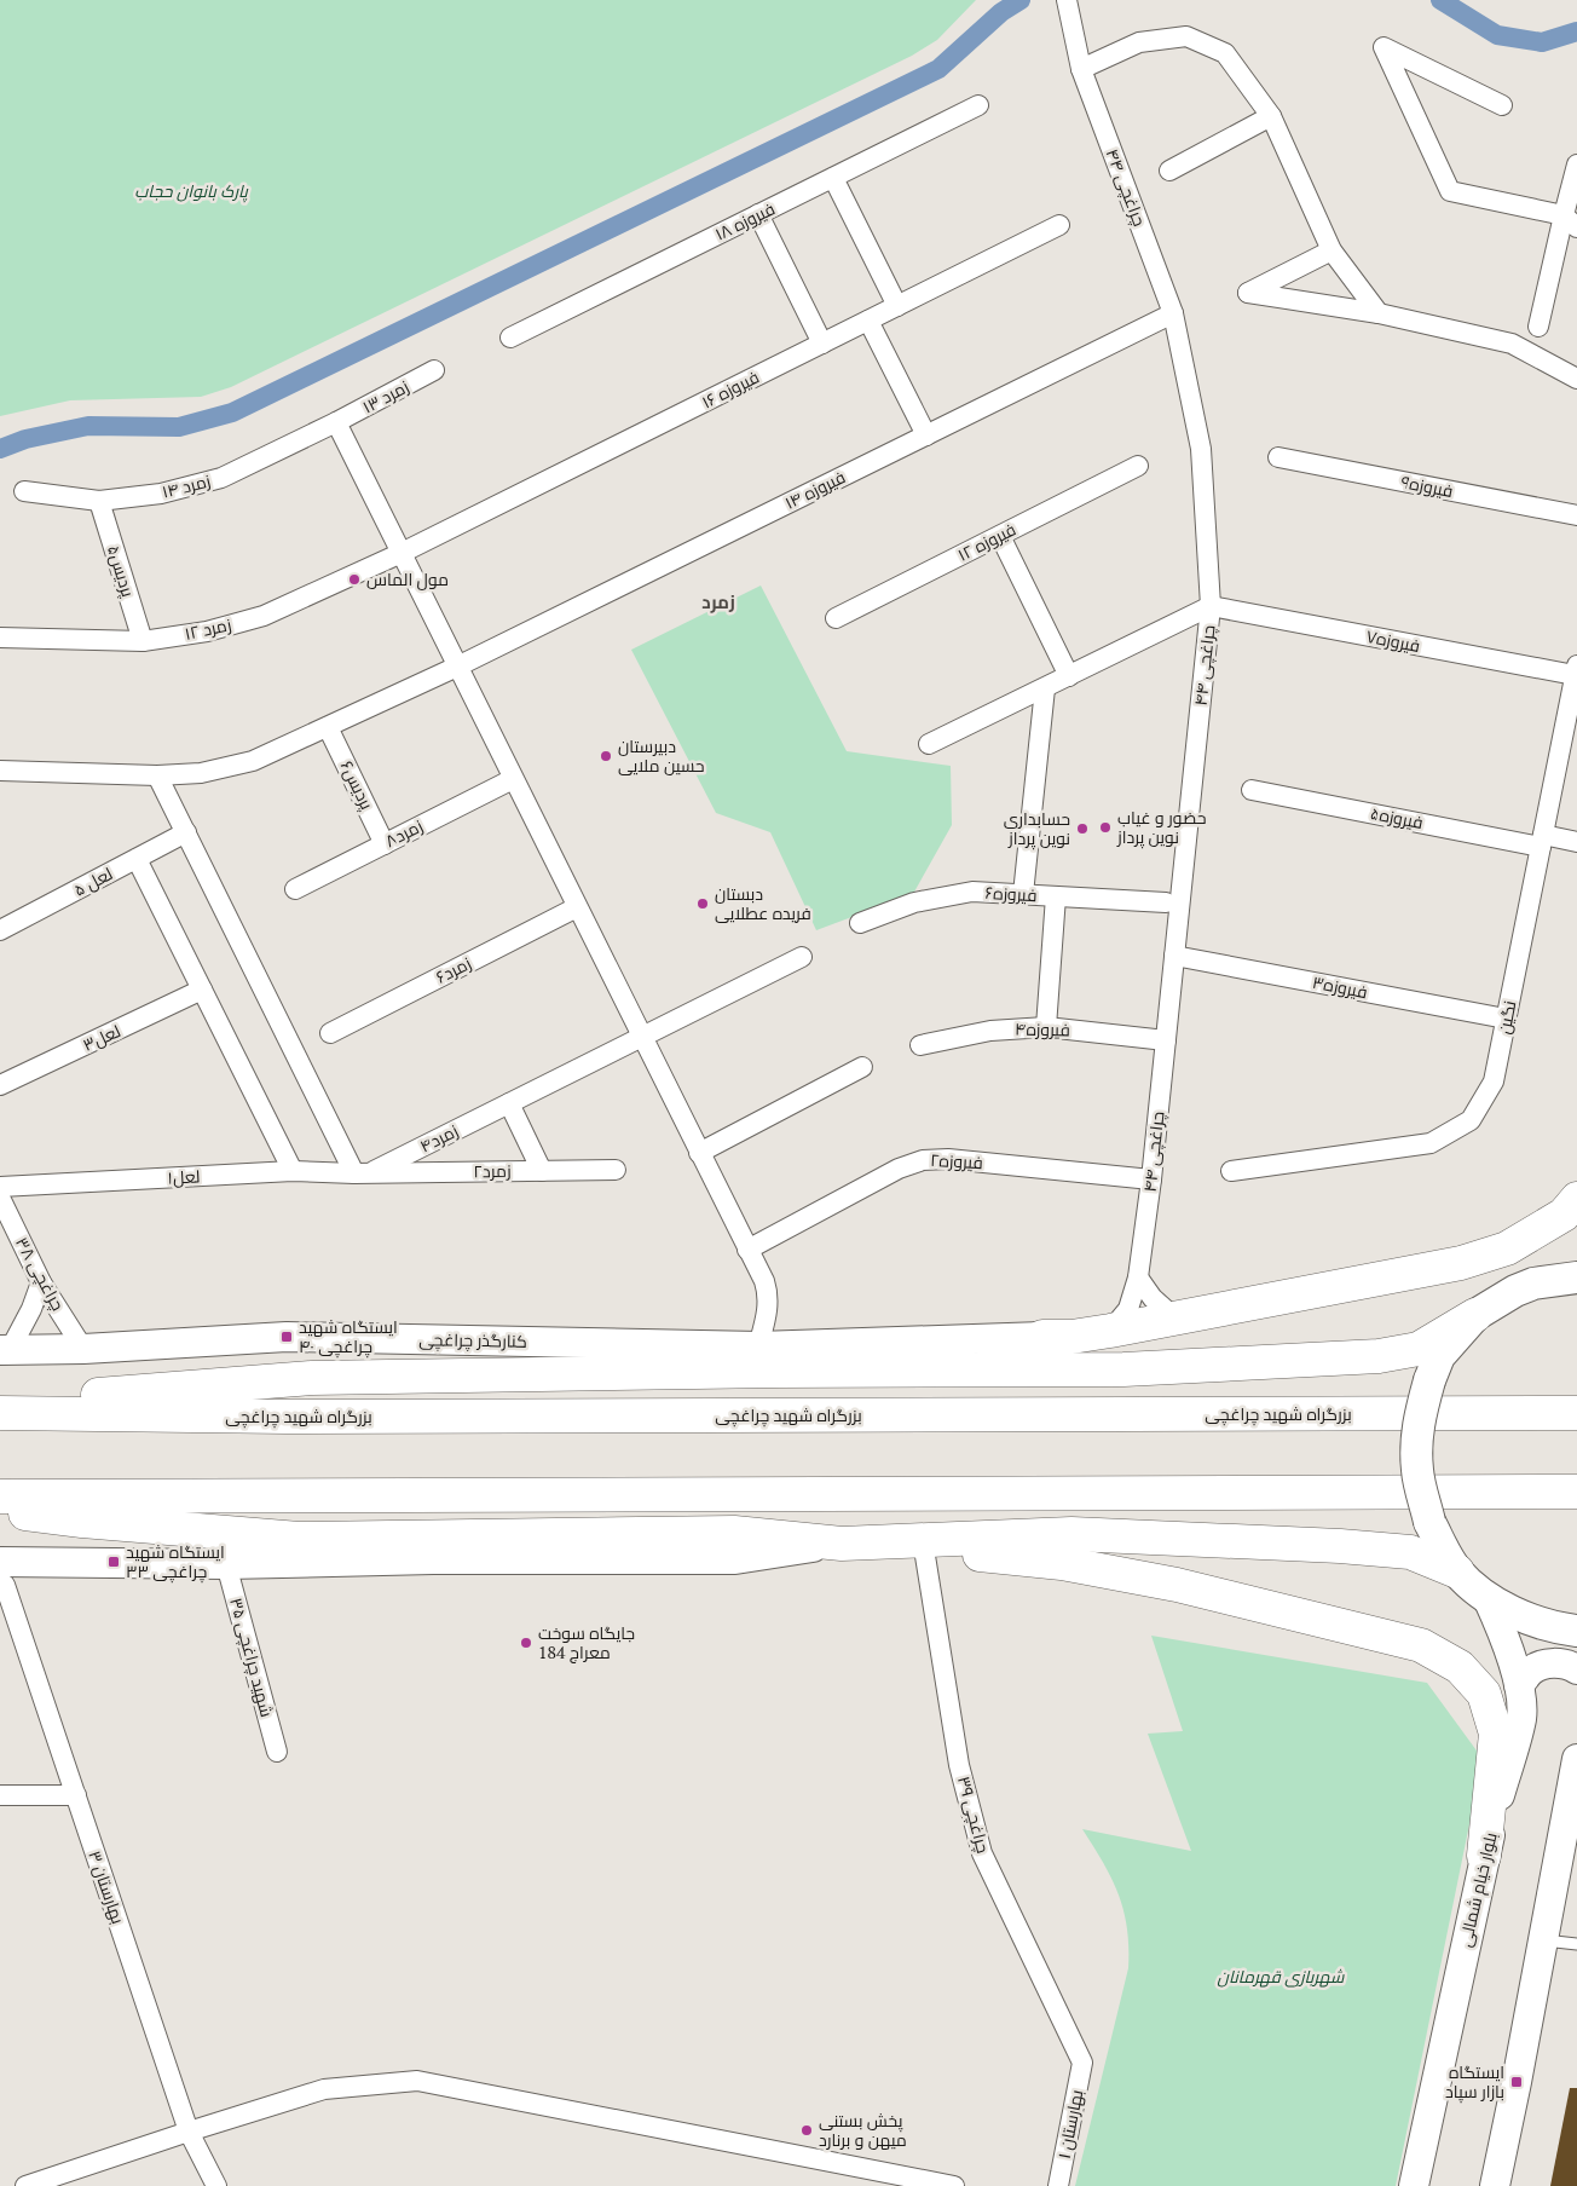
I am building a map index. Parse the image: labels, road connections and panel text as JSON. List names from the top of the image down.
{
  "streets": {
    "highway": ["بزرگراه شهید چراغچی"],
    "main road": ["کنارگذر چراغچی", "بلوار خیام شمالی"],
    "street": [
      "چراغچی ۴۴",
      "فیروزه ۱۸",
      "فیروزه ۱۶",
      "زمرد ۱۳",
      "زمرد ۱۴",
      "فیروزه۹",
      "فیروزه ۱۴",
      "فیروزه ۱۲",
      "پردیس۵",
      "زمرد ۱۲",
      "فیروزه۷",
      "پردیس۶",
      "فیروزه۵",
      "زمرد۸",
      "لعل ۵",
      "فیروزه۶",
      "زمرد۶",
      "فیروزه۳",
      "نگین",
      "فیروزه۴",
      "لعل۳",
      "زمرد۴",
      "فیروزه۲",
      "زمرد۲",
      "لعل۱",
      "چراغچی ۳۸",
      "شهید چراغچی ٣۵",
      "چراغچی ۳۹",
      "بهارستان ۳",
      "بهارستان ۱"
    ]
  },
  "crossings": [
    ["چراغچی ۴۴", "فیروزه ۱۴"],
    ["چراغچی ۴۴", "فیروزه۷"],
    ["چراغچی ۴۴", "فیروزه۳"],
    ["چراغچی ۴۴", "فیروزه۴"],
    ["چراغچی ۴۴", "فیروزه۲"],
    ["فیروزه ۱۶", "زمرد ۱۲"],
    ["زمرد ۱۳", "زمرد ۱۴"],
    ["زمرد ۱۴", "پردیس۵"],
    ["فیروزه ۱۴", "پردیس۶"],
    ["پردیس۵", "زمرد ۱۲"],
    ["فیروزه۷", "نگین"],
    ["پردیس۶", "زمرد۸"],
    ["فیروزه۵", "نگین"],
    ["فیروزه۳", "نگین"],
    ["زمرد۴", "زمرد۲"],
    ["زمرد۴", "لعل۱"],
    ["زمرد۲", "لعل۱"],
    ["چراغچی ۳۸", "کنارگذر چراغچی"],
    ["چراغچی ۳۹", "بهارستان ۱"]
  ],
  "districts": ["زمرد"],
  "parks": ["پارک بانوان حجاب", "شهربازی قهرمانان"],
  "places": {
    "other": [
      "مول الماس",
      "دبیرستان حسین ملایی",
      "حضور و غیاب نوین پرداز",
      "حسابداری نوین پرداز",
      "دبستان فریده عطلایی",
      "جایگاه سوخت 184 معراج",
      "پخش بستنی میهن و برنارد"
    ],
    "transit": ["ایستگاه شهید چراغچی ۴۰", "ایستگاه شهید چراغچی ۳۳", "ایستگاه بازار سپاد"]
  }
}
